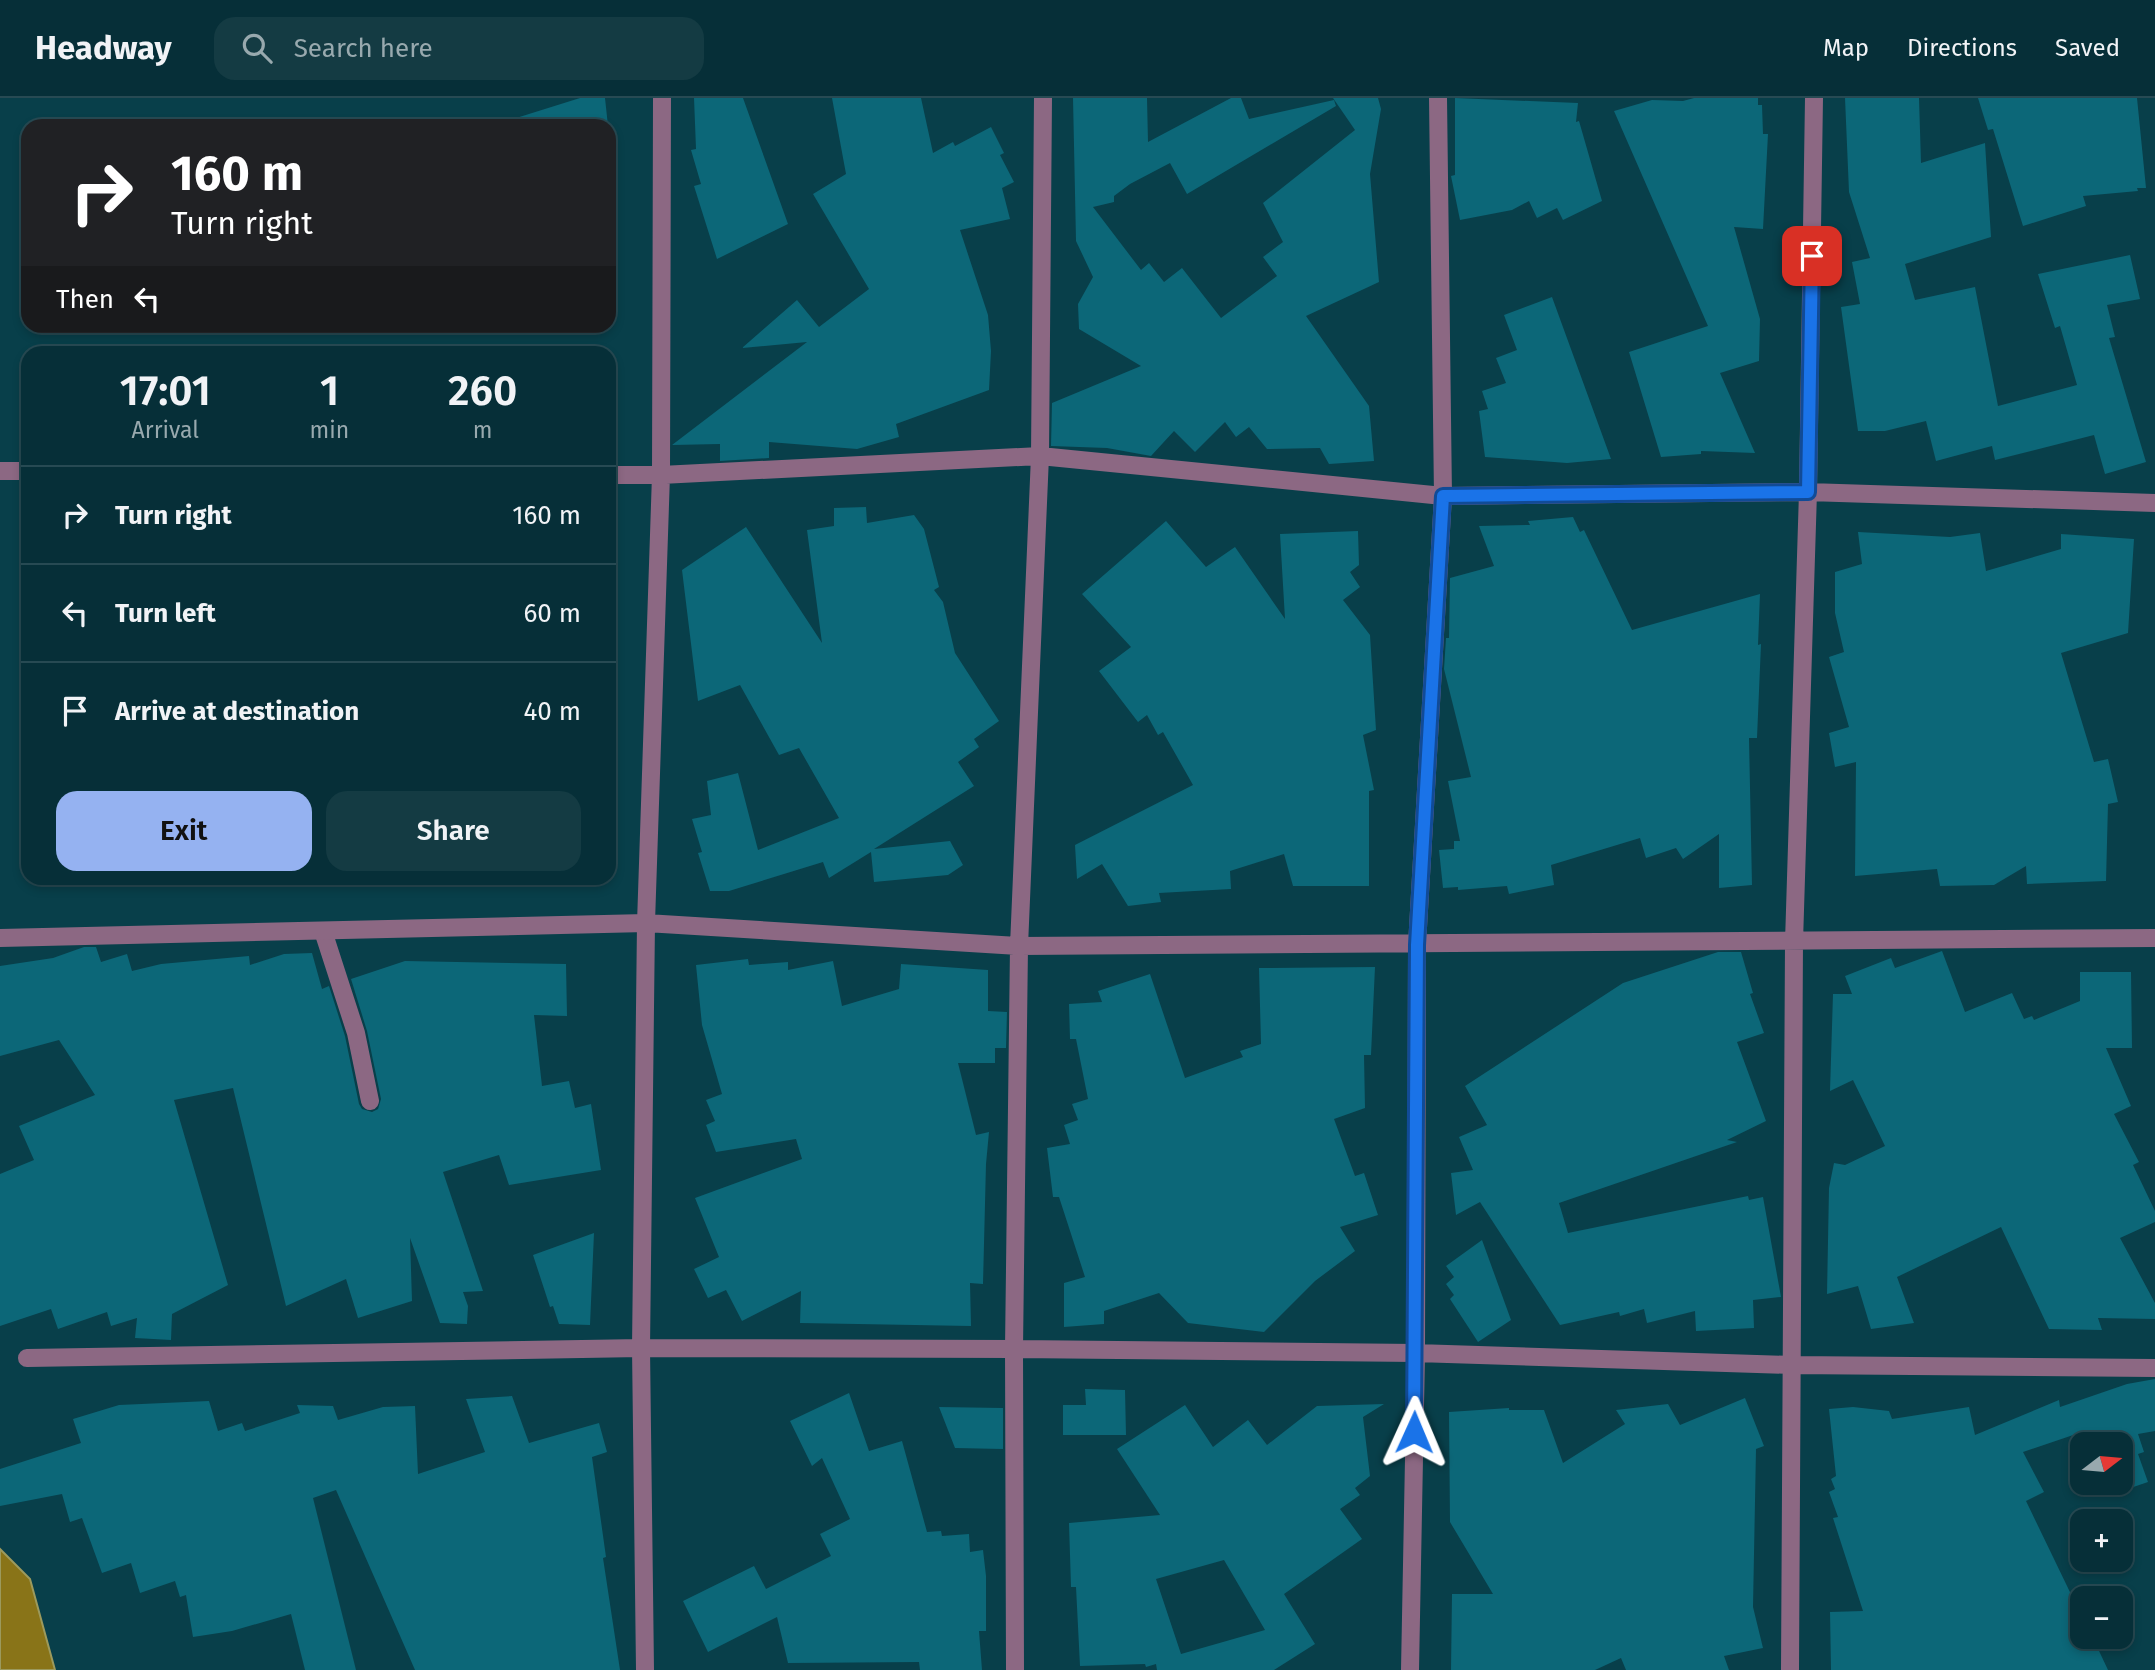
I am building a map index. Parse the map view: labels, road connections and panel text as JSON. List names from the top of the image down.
{
  "north": "right",
  "page": {
    "header": "Headway",
    "search": "Search here",
    "nav": ["Map", "Directions", "Saved"],
    "turn": ["160 m", "Turn right"],
    "then": "Then",
    "eta": [
      "17:01",
      "Arrival",
      "1",
      "min",
      "260",
      "m"
    ],
    "list": [
      {
        "name": "Turn right",
        "value": "160 m"
      },
      {
        "name": "Turn left",
        "value": "60 m"
      },
      {
        "name": "Arrive at destination",
        "value": "40 m"
      }
    ],
    "buttons": ["Exit", "Share"],
    "map_buttons": ["+", "−"]
  }
}
